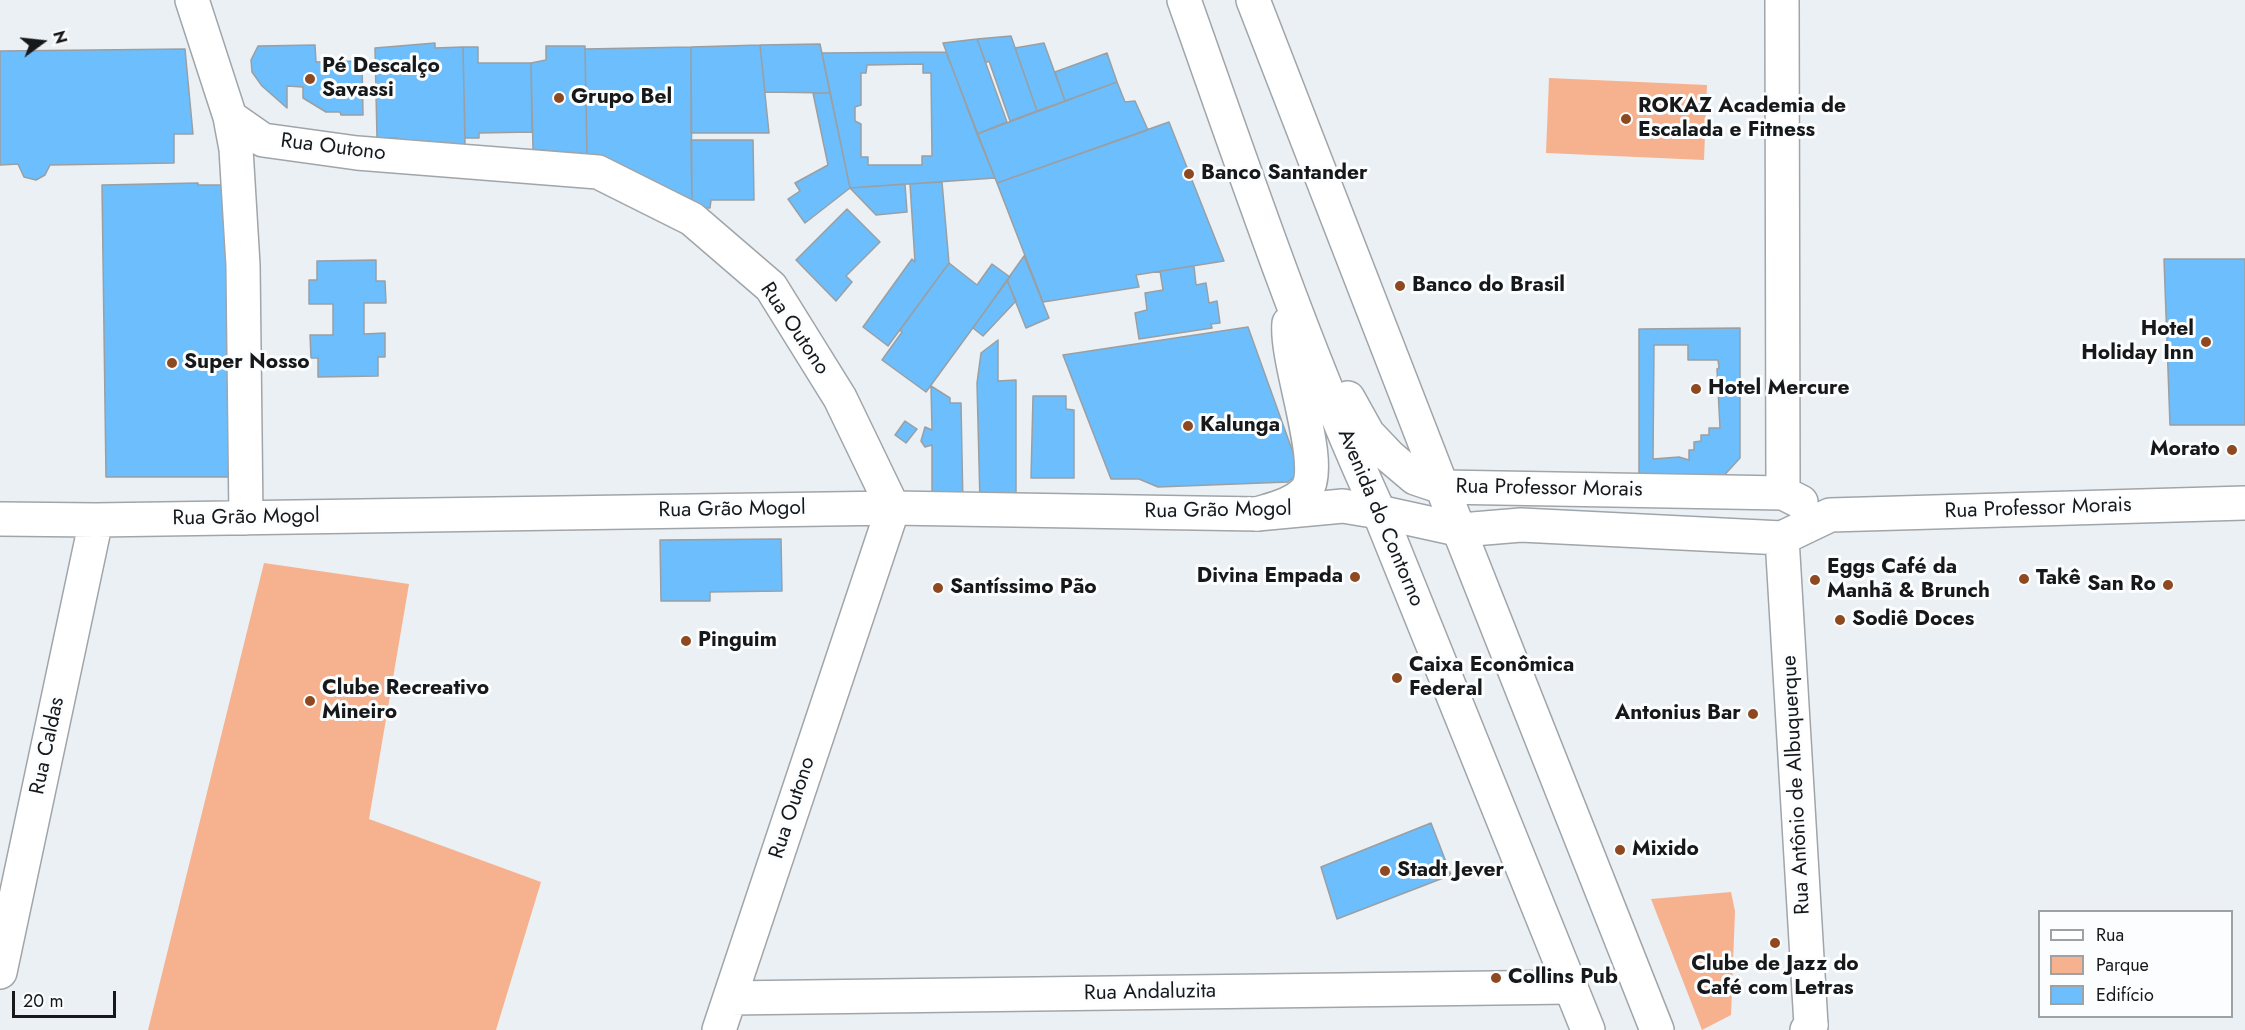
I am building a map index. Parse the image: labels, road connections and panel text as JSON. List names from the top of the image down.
{
  "streets": {
    "street": [
      "Rua Outono",
      "Rua Professor Morais",
      "Rua Grão Mogol",
      "Avenida do Contorno",
      "Rua Caldas",
      "Rua Antônio de Albuquerque",
      "Rua Andaluzita"
    ]
  },
  "crossings": [
    ["Rua Outono", "Rua Grão Mogol"],
    ["Rua Outono", "Rua Andaluzita"],
    ["Rua Professor Morais", "Rua Grão Mogol"],
    ["Rua Professor Morais", "Avenida do Contorno"],
    ["Rua Professor Morais", "Rua Antônio de Albuquerque"],
    ["Rua Grão Mogol", "Avenida do Contorno"],
    ["Rua Grão Mogol", "Rua Caldas"],
    ["Avenida do Contorno", "Rua Andaluzita"]
  ],
  "places": [
    "Pé Descalço Savassi",
    "Grupo Bel",
    "ROKAZ Academia de Escalada e Fitness",
    "Banco Santander",
    "Banco do Brasil",
    "Hotel Holiday Inn",
    "Super Nosso",
    "Hotel Mercure",
    "Kalunga",
    "Morato",
    "Divina Empada",
    "Takê",
    "Eggs Café da Manhã & Brunch",
    "San Ro",
    "Santíssimo Pão",
    "Sodiê Doces",
    "Pinguim",
    "Caixa Econômica Federal",
    "Clube Recreativo Mineiro",
    "Antonius Bar",
    "Mixido",
    "Stadt Jever",
    "Clube de Jazz do Café com Letras",
    "Collins Pub"
  ],
  "legend": ["Rua", "Parque", "Edifício"],
  "scale_bar": "20 m",
  "north": "right"
}
